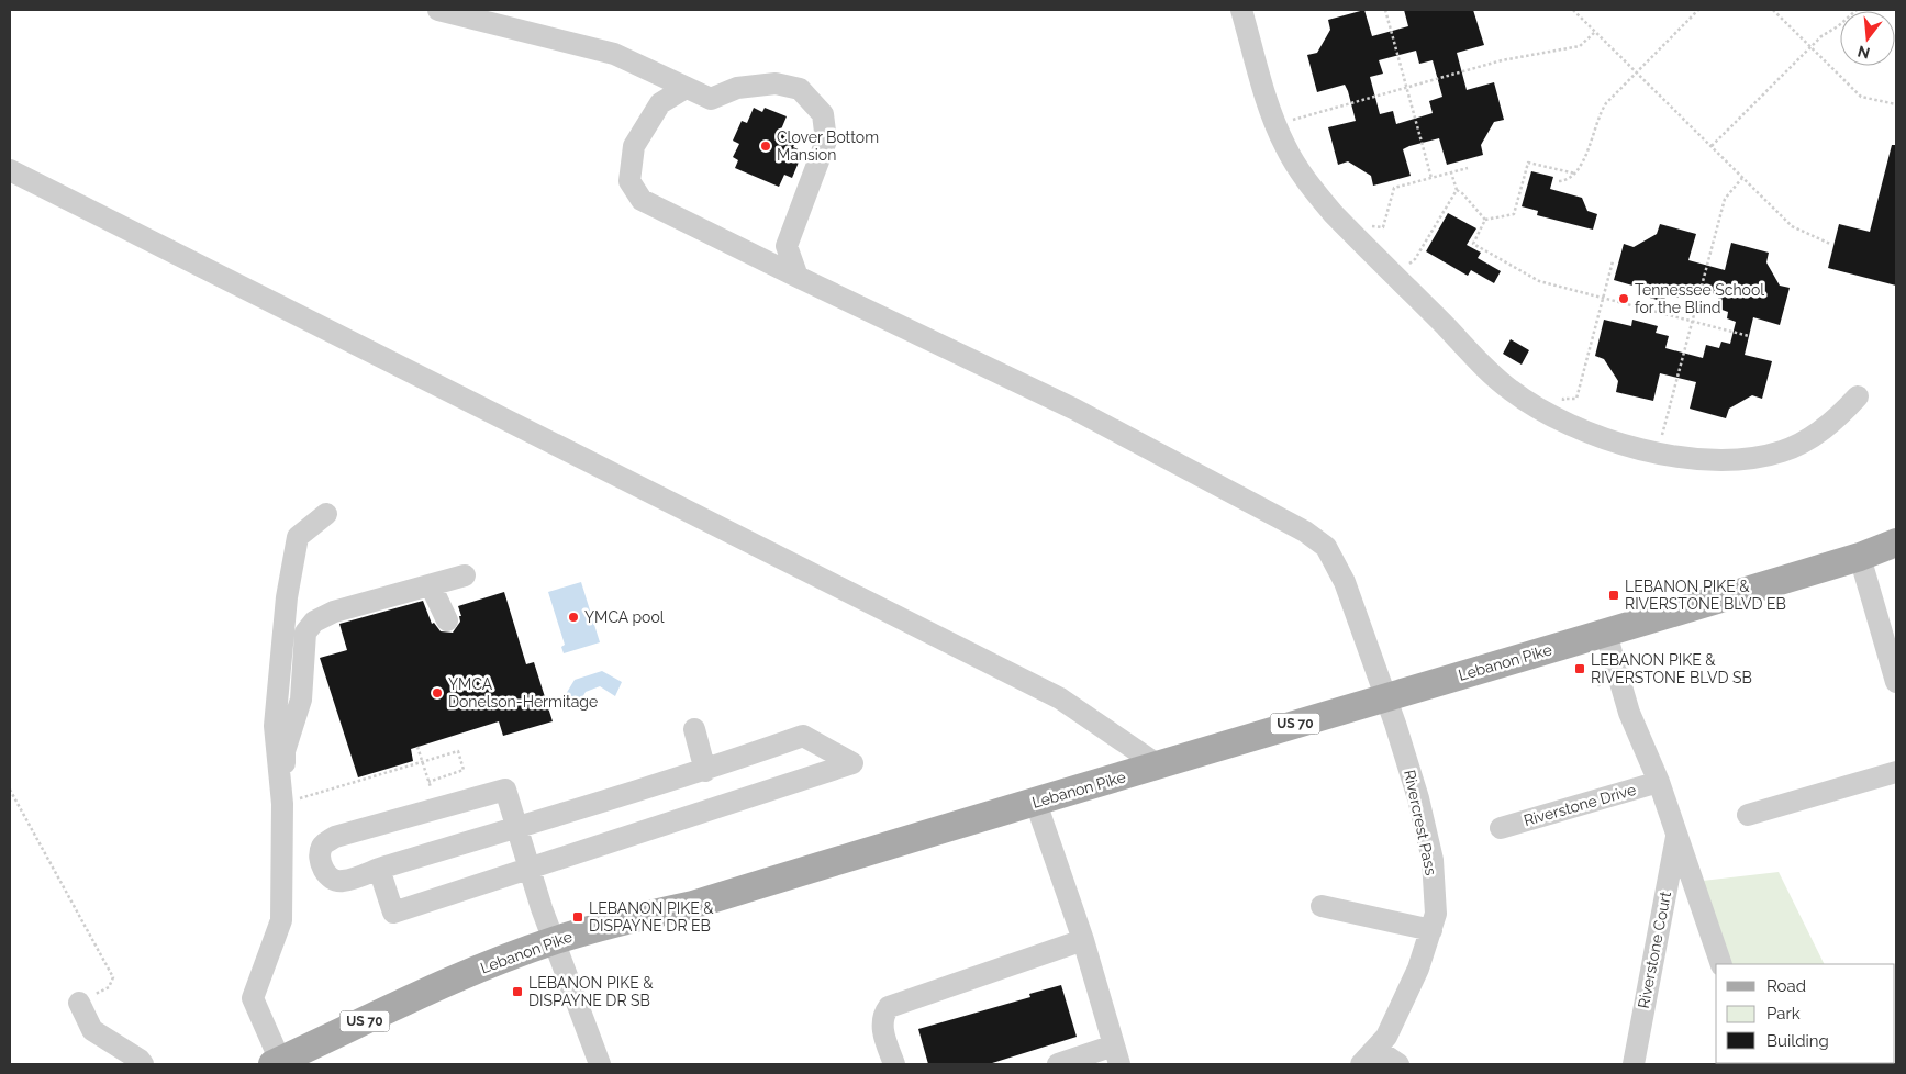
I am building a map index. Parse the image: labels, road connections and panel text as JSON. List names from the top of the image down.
{
  "streets": {
    "main road": ["Lebanon Pike", "US 70"],
    "street": ["Riverstone Drive", "Rivercrest Pass", "Riverstone Court"]
  },
  "crossings": [
    ["Lebanon Pike", "Rivercrest Pass"],
    ["Lebanon Pike", "Riverstone Court"],
    ["Riverstone Drive", "Riverstone Court"]
  ],
  "places": {
    "other": [
      "Clover Bottom Mansion",
      "Tennessee School for the Blind",
      "YMCA pool",
      "YMCA Donelson-Hermitage"
    ],
    "transit": [
      "LEBANON PIKE & RIVERSTONE BLVD EB",
      "LEBANON PIKE & RIVERSTONE BLVD SB",
      "LEBANON PIKE & DISPAYNE DR EB",
      "LEBANON PIKE & DISPAYNE DR SB"
    ]
  },
  "legend": ["Road", "Park", "Building"],
  "north": "bottom"
}
